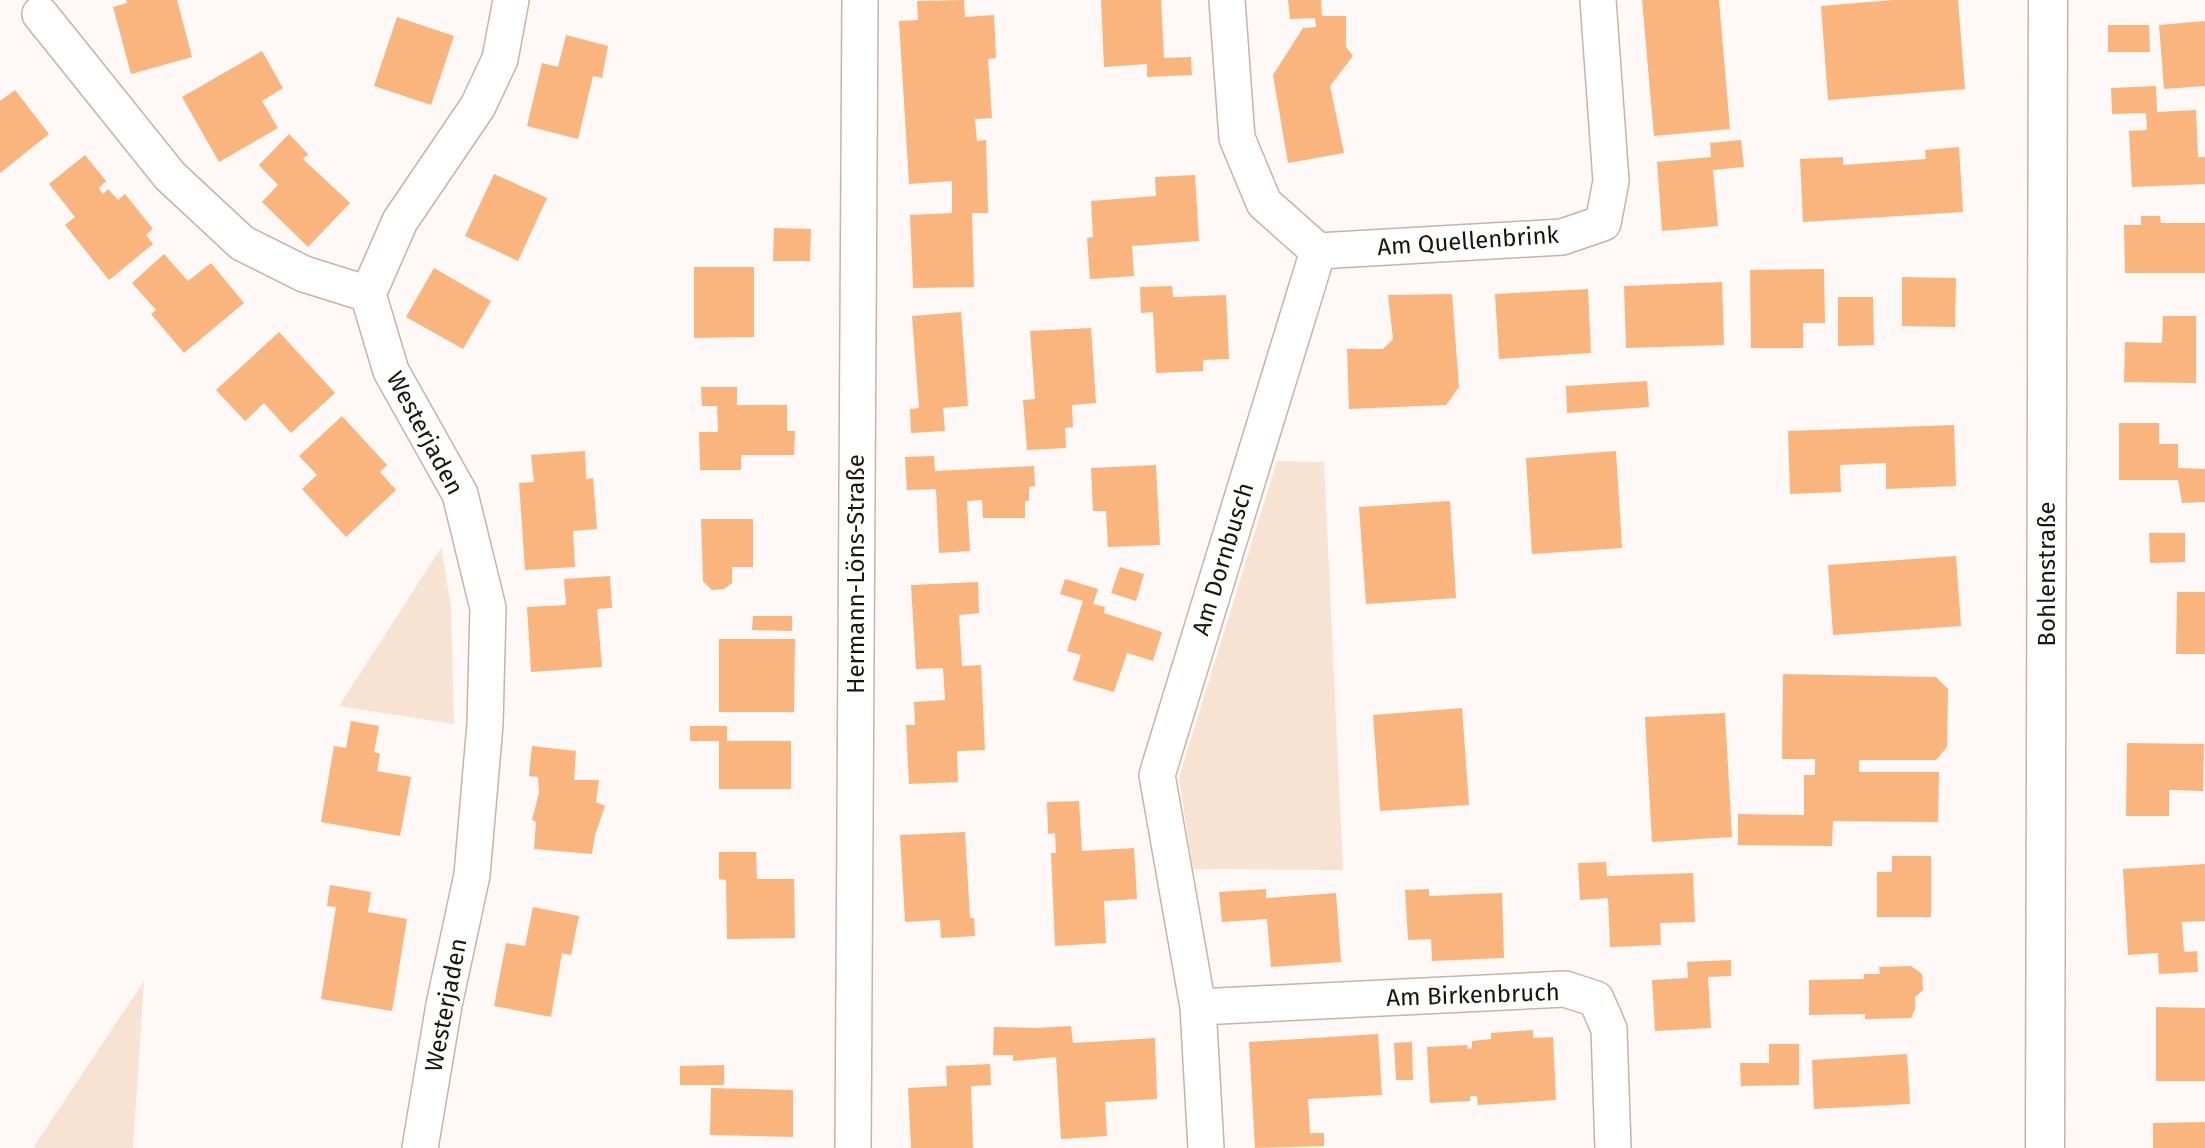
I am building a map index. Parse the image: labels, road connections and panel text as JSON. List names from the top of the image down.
{
  "streets": {
    "street": [
      "Am Quellenbrink",
      "Westerjaden",
      "Am Dornbusch",
      "Hermann-Löns-Straße",
      "Bohlenstraße",
      "Am Birkenbruch"
    ]
  },
  "crossings": [
    ["Am Quellenbrink", "Am Dornbusch"],
    ["Am Dornbusch", "Am Birkenbruch"]
  ]
}
